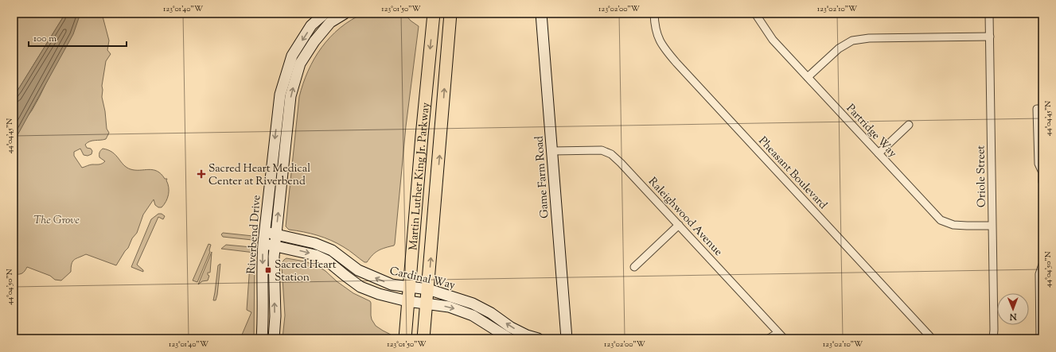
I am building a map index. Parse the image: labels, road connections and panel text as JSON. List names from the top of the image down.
{
  "streets": {
    "main road": ["Martin Luther King Jr. Parkway"],
    "street": [
      "Partridge Way",
      "Pheasant Boulevard",
      "Oriole Street",
      "Game Farm Road",
      "Raleighwood Avenue",
      "Riverbend Drive",
      "Cardinal Way"
    ]
  },
  "crossings": [
    ["Partridge Way", "Oriole Street"],
    ["Martin Luther King Jr. Parkway", "Cardinal Way"],
    ["Game Farm Road", "Raleighwood Avenue"],
    ["Riverbend Drive", "Cardinal Way"]
  ],
  "parks": ["The Grove"],
  "places": {
    "health": ["Sacred Heart Medical Center at Riverbend"],
    "transit": ["Sacred Heart Station"]
  },
  "scale_bar": "100 m",
  "north": "bottom",
  "coordinates": [
    "123°01'40\"W",
    "123°01'50\"W",
    "123°02'00\"W",
    "123°02'10\"W",
    "44°04'45\"N",
    "44°04'50\"N"
  ]
}
